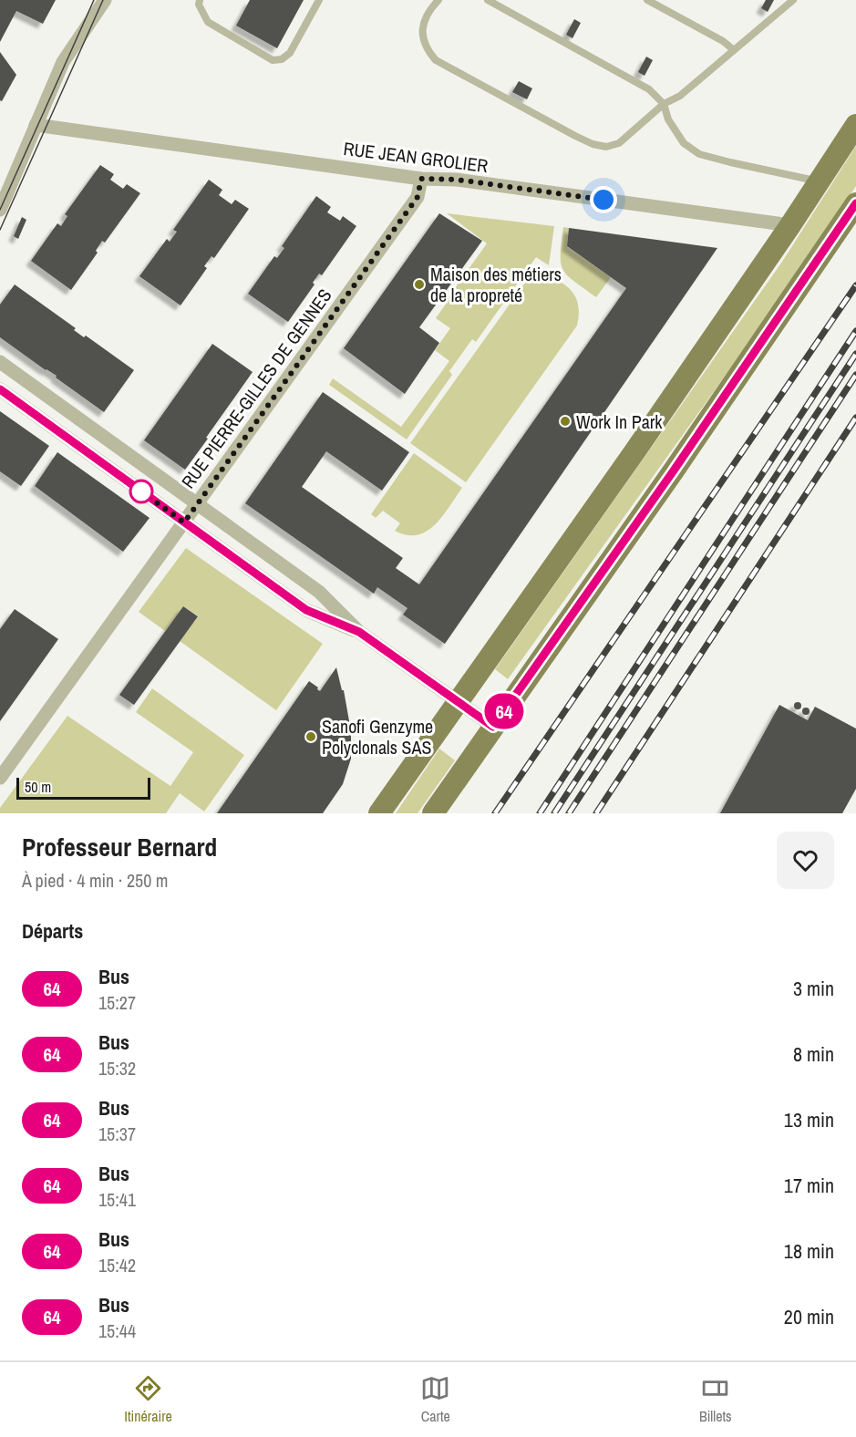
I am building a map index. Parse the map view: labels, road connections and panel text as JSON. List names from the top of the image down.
{
  "streets": {
    "street": ["RUE JEAN GROLIER", "RUE PIERRE-GILLES DE GENNES"]
  },
  "crossings": [
    ["RUE JEAN GROLIER", "RUE PIERRE-GILLES DE GENNES"]
  ],
  "places": ["Maison des métiers de la propreté", "Work In Park", "Sanofi Genzyme Polyclonals SAS"],
  "lines": ["bus line 64"],
  "scale_bar": "50 m",
  "page": {
    "on_map": "64",
    "scale": "50 m",
    "heading": [
      ["Professeur Bernard", "À pied · 4 min · 250 m"],
      "Départs"
    ],
    "list": [
      {
        "mark": "64",
        "name": "Bus",
        "note": "15:27",
        "value": "3 min"
      },
      {
        "mark": "64",
        "name": "Bus",
        "note": "15:32",
        "value": "8 min"
      },
      {
        "mark": "64",
        "name": "Bus",
        "note": "15:37",
        "value": "13 min"
      },
      {
        "mark": "64",
        "name": "Bus",
        "note": "15:41",
        "value": "17 min"
      },
      {
        "mark": "64",
        "name": "Bus",
        "note": "15:42",
        "value": "18 min"
      },
      {
        "mark": "64",
        "name": "Bus",
        "note": "15:44",
        "value": "20 min"
      }
    ],
    "tabs": ["Itinéraire", "Carte", "Billets"]
  }
}
